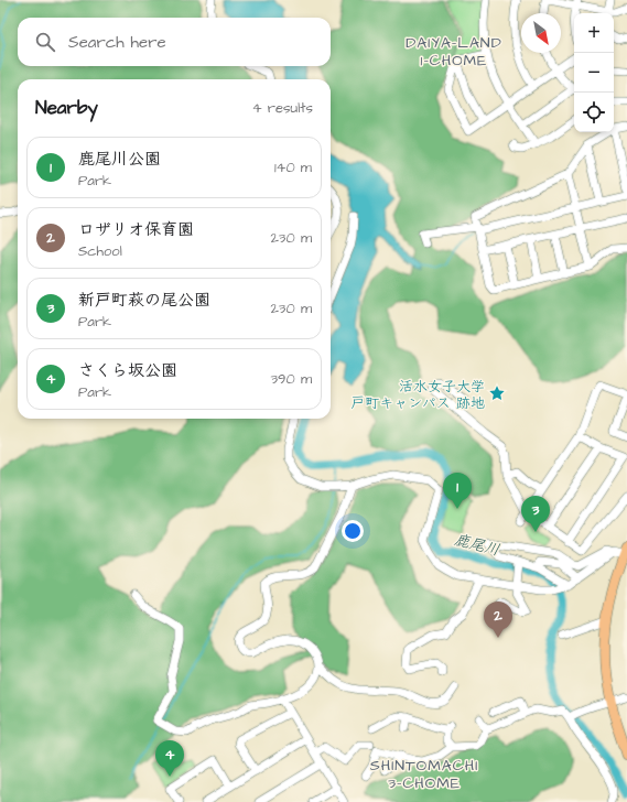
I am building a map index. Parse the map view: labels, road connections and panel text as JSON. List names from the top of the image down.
{
  "districts": ["DAIYA-LAND 1-CHOME", "SHINTOMACHI 3-CHOME"],
  "water": ["鹿尾川"],
  "places": {
    "place": ["活水女子大学 戸町キャンパス 跡地"]
  },
  "north": "bottom right",
  "page": {
    "map_buttons": ["+", "−"],
    "search": "Search here",
    "heading": ["Nearby", "4 results"],
    "list": [
      {
        "mark": "1",
        "name": "鹿尾川公園",
        "note": "Park",
        "value": "140 m"
      },
      {
        "mark": "2",
        "name": "ロザリオ保育園",
        "note": "School",
        "value": "230 m"
      },
      {
        "mark": "3",
        "name": "新戸町萩の尾公園",
        "note": "Park",
        "value": "230 m"
      },
      {
        "mark": "4",
        "name": "さくら坂公園",
        "note": "Park",
        "value": "390 m"
      }
    ],
    "pins": [
      "1",
      "3",
      "2",
      "4"
    ]
  }
}
